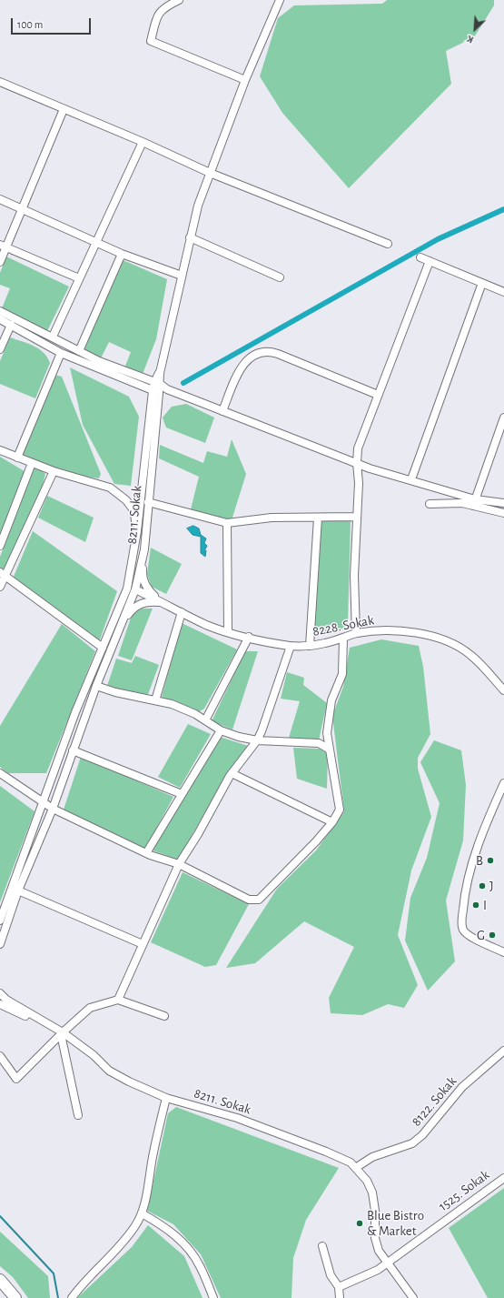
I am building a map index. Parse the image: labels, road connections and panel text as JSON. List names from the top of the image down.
{
  "streets": {
    "street": [
      "8211. Sokak",
      "8228. Sokak",
      "8122. Sokak",
      "1525. Sokak"
    ]
  },
  "crossings": [
    ["8211. Sokak", "8228. Sokak"],
    ["8211. Sokak", "8122. Sokak"],
    ["8211. Sokak", "1525. Sokak"]
  ],
  "places": [
    "B",
    "J",
    "I",
    "G",
    "Blue Bistro & Market"
  ],
  "scale_bar": "100 m",
  "north": "bottom left"
}
